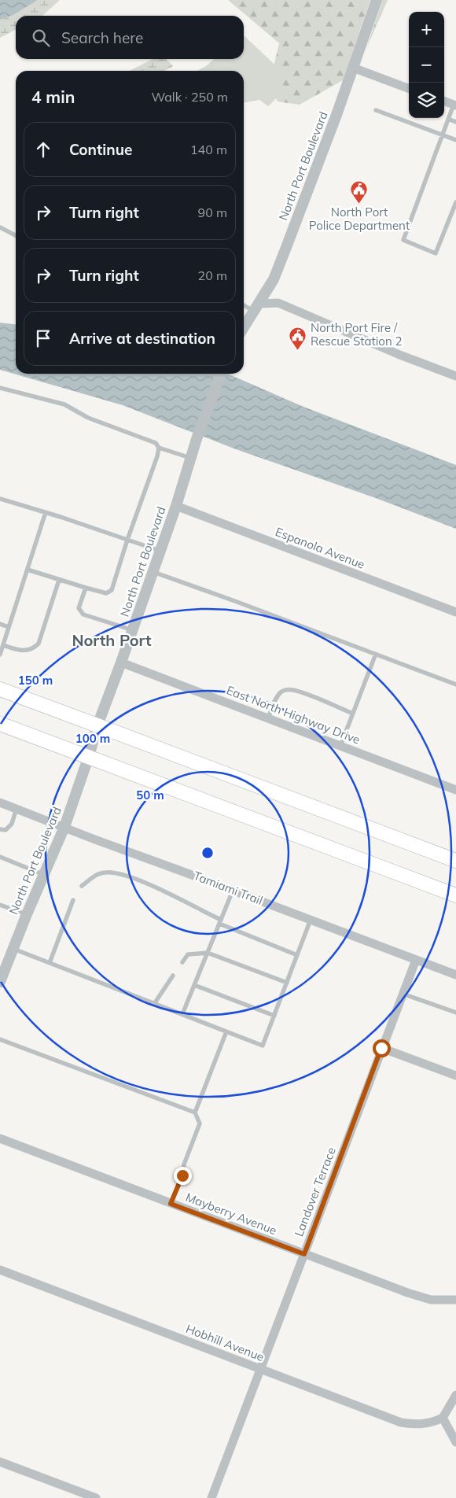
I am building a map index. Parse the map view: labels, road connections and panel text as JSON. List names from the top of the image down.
{
  "streets": {
    "street": [
      "North Port Boulevard",
      "Espanola Avenue",
      "East North Highway Drive",
      "Tamiami Trail",
      "Landover Terrace",
      "Mayberry Avenue",
      "Hobhill Avenue"
    ]
  },
  "crossings": [
    ["North Port Boulevard", "Espanola Avenue"],
    ["North Port Boulevard", "East North Highway Drive"],
    ["North Port Boulevard", "Tamiami Trail"],
    ["Tamiami Trail", "Landover Terrace"],
    ["Landover Terrace", "Mayberry Avenue"],
    ["Landover Terrace", "Hobhill Avenue"]
  ],
  "districts": ["North Port"],
  "places": {
    "public building": ["North Port Police Department", "North Port Fire / Rescue Station 2"]
  },
  "page": {
    "map_buttons": ["+", "−"],
    "search": "Search here",
    "heading": ["4 min", "Walk · 250 m"],
    "list": [
      ["Continue", "140 m"],
      ["Turn right", "90 m"],
      ["Turn right", "20 m"],
      "Arrive at destination"
    ]
  },
  "rings": ["150 m", "100 m", "50 m"]
}
